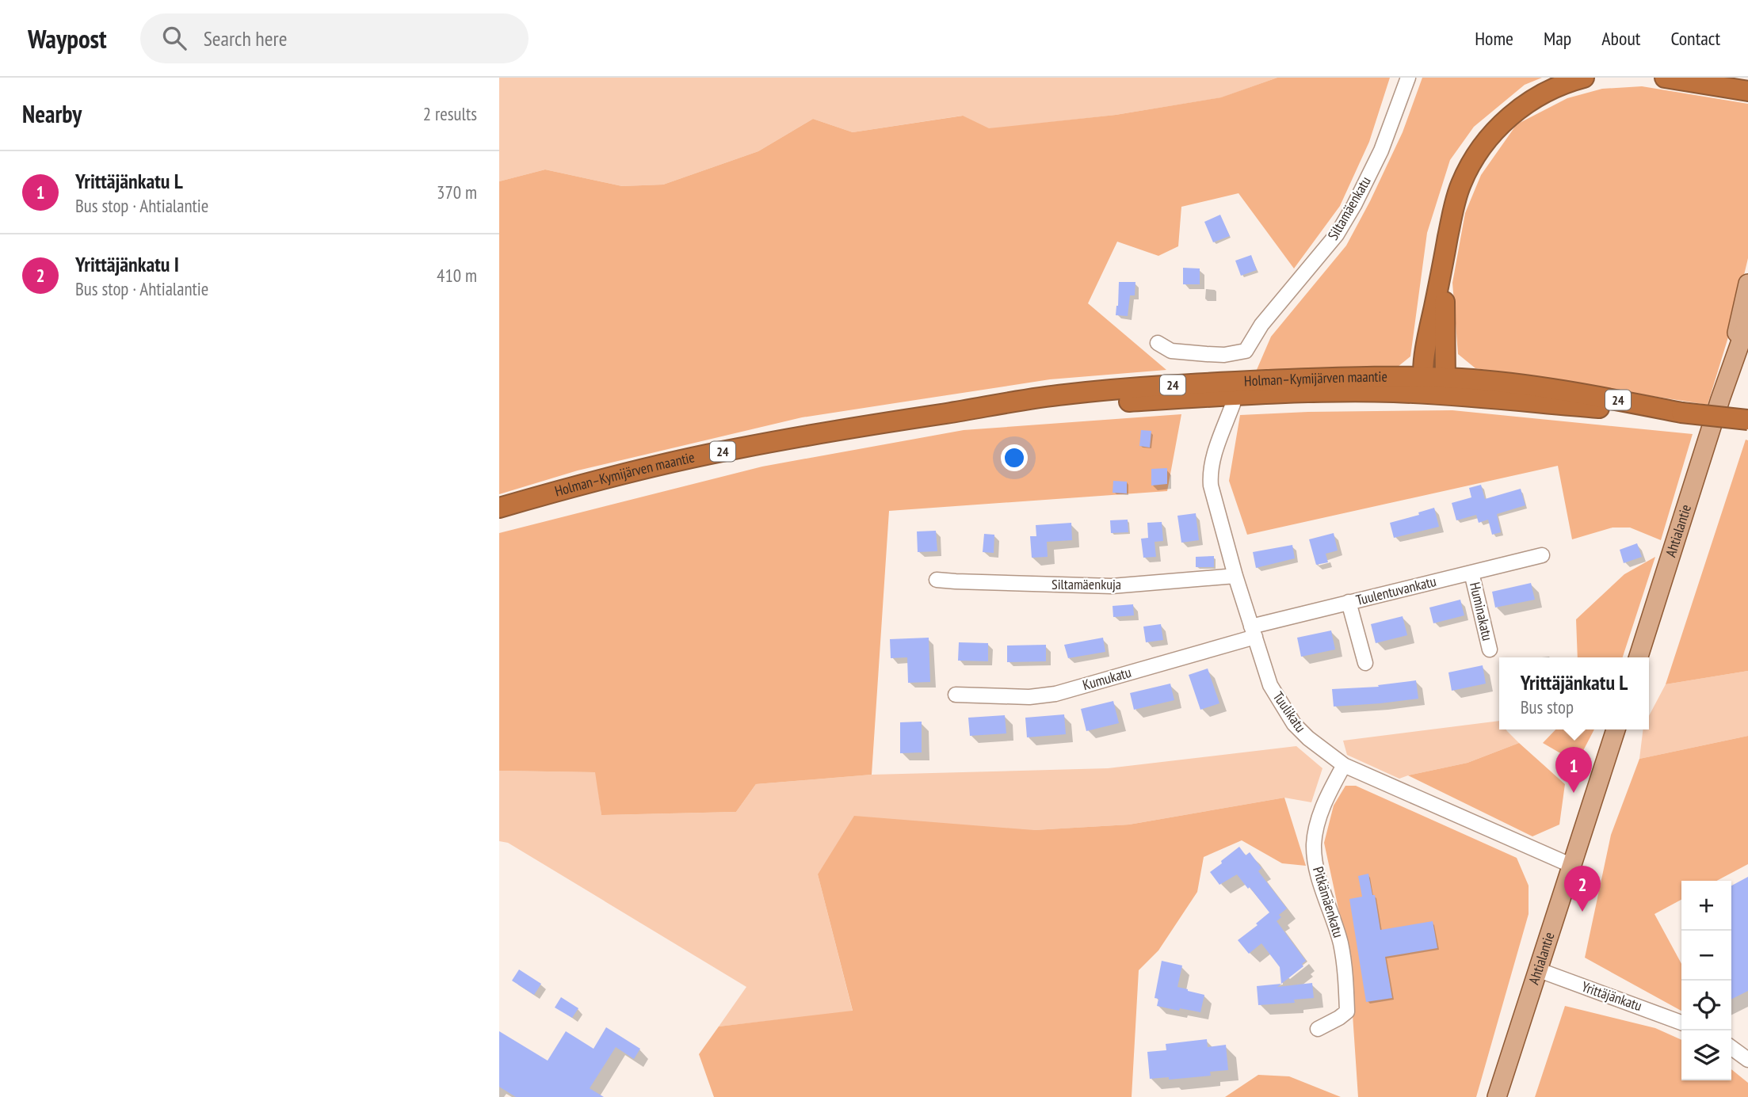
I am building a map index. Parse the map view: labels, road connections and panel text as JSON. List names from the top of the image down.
{
  "streets": {
    "highway": ["Holman–Kymijärven maantie", "24"],
    "main road": ["Ahtialantie"],
    "street": [
      "Siltamäenkatu",
      "Siltamäenkuja",
      "Tuulentuvankatu",
      "Huminakatu",
      "Kumukatu",
      "Tuulikatu",
      "Pitkämäenkatu",
      "Yrittäjänkatu"
    ]
  },
  "crossings": [
    ["Ahtialantie", "Tuulikatu"],
    ["Ahtialantie", "Yrittäjänkatu"],
    ["Siltamäenkuja", "Tuulikatu"],
    ["Tuulentuvankatu", "Huminakatu"],
    ["Tuulentuvankatu", "Kumukatu"],
    ["Tuulentuvankatu", "Tuulikatu"],
    ["Kumukatu", "Tuulikatu"],
    ["Tuulikatu", "Pitkämäenkatu"]
  ],
  "page": {
    "header": "Waypost",
    "search": "Search here",
    "nav": [
      "Home",
      "Map",
      "About",
      "Contact"
    ],
    "heading": ["Nearby", "2 results"],
    "list": [
      {
        "mark": "1",
        "name": "Yrittäjänkatu L",
        "note": "Bus stop · Ahtialantie",
        "value": "370 m"
      },
      {
        "mark": "2",
        "name": "Yrittäjänkatu I",
        "note": "Bus stop · Ahtialantie",
        "value": "410 m"
      }
    ],
    "popup": ["Yrittäjänkatu L", "Bus stop"],
    "pins": ["1", "2"],
    "map_buttons": ["+", "−"]
  }
}
